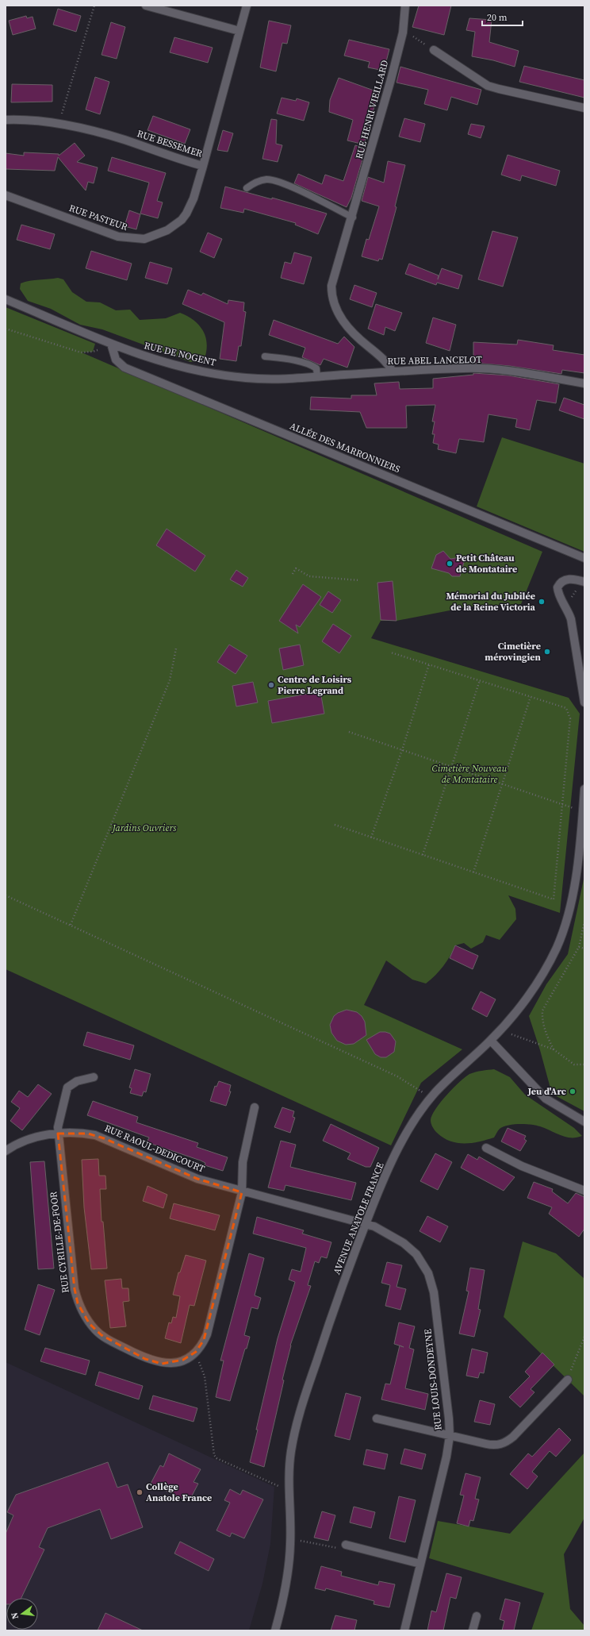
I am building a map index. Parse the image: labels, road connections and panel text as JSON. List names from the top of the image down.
{
  "streets": {
    "street": [
      "RUE HENRI VIEILLARD",
      "RUE BESSEMER",
      "RUE PASTEUR",
      "RUE DE NOGENT",
      "RUE ABEL LANCELOT",
      "ALLÉE DES MARRONNIERS",
      "RUE RAOUL-DEDICOURT",
      "AVENUE ANATOLE FRANCE",
      "RUE CYRILLE-DE-FOOR",
      "RUE LOUIS-DONDEYNE"
    ]
  },
  "crossings": [
    ["RUE HENRI VIEILLARD", "RUE ABEL LANCELOT"],
    ["RUE BESSEMER", "RUE PASTEUR"],
    ["RUE DE NOGENT", "RUE ABEL LANCELOT"],
    ["RUE DE NOGENT", "ALLÉE DES MARRONNIERS"],
    ["RUE RAOUL-DEDICOURT", "AVENUE ANATOLE FRANCE"],
    ["RUE RAOUL-DEDICOURT", "RUE CYRILLE-DE-FOOR"],
    ["RUE RAOUL-DEDICOURT", "RUE LOUIS-DONDEYNE"],
    ["AVENUE ANATOLE FRANCE", "RUE LOUIS-DONDEYNE"]
  ],
  "parks": ["Cimetière Nouveau de Montataire", "Jardins Ouvriers"],
  "places": [
    "Petit Château de Montataire",
    "Mémorial du Jubilée de la Reine Victoria",
    "Cimetière mérovingien",
    "Centre de Loisirs Pierre Legrand",
    "Jeu d'Arc",
    "Collège Anatole France"
  ],
  "scale_bar": "20 m",
  "north": "left"
}
